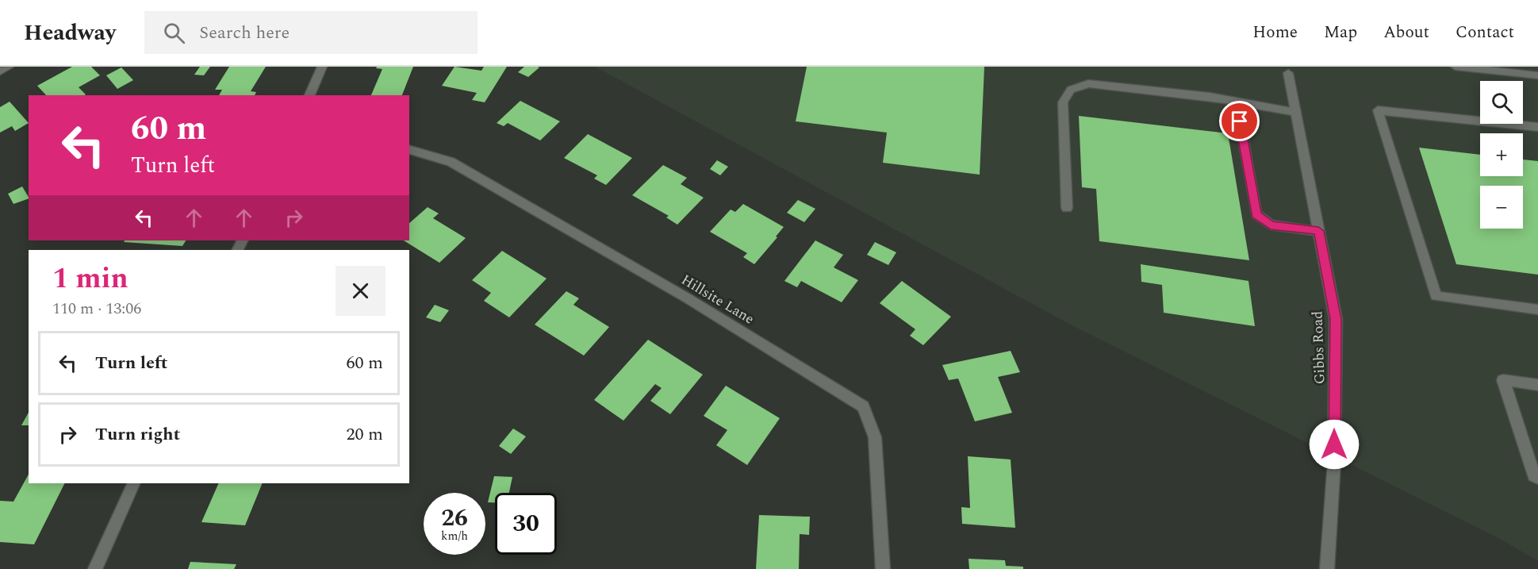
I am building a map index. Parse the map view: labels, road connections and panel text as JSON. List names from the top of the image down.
{
  "streets": {
    "street": ["Hillsite Lane", "Gibbs Road"]
  },
  "page": {
    "header": "Headway",
    "search": "Search here",
    "nav": [
      "Home",
      "Map",
      "About",
      "Contact"
    ],
    "map_buttons": ["+", "−"],
    "turn": ["60 m", "Turn left"],
    "heading": ["1 min", "110 m · 13:06"],
    "list": [
      {
        "name": "Turn left",
        "value": "60 m"
      },
      {
        "name": "Turn right",
        "value": "20 m"
      }
    ],
    "speed": "26 km/h",
    "limit": "30"
  }
}
